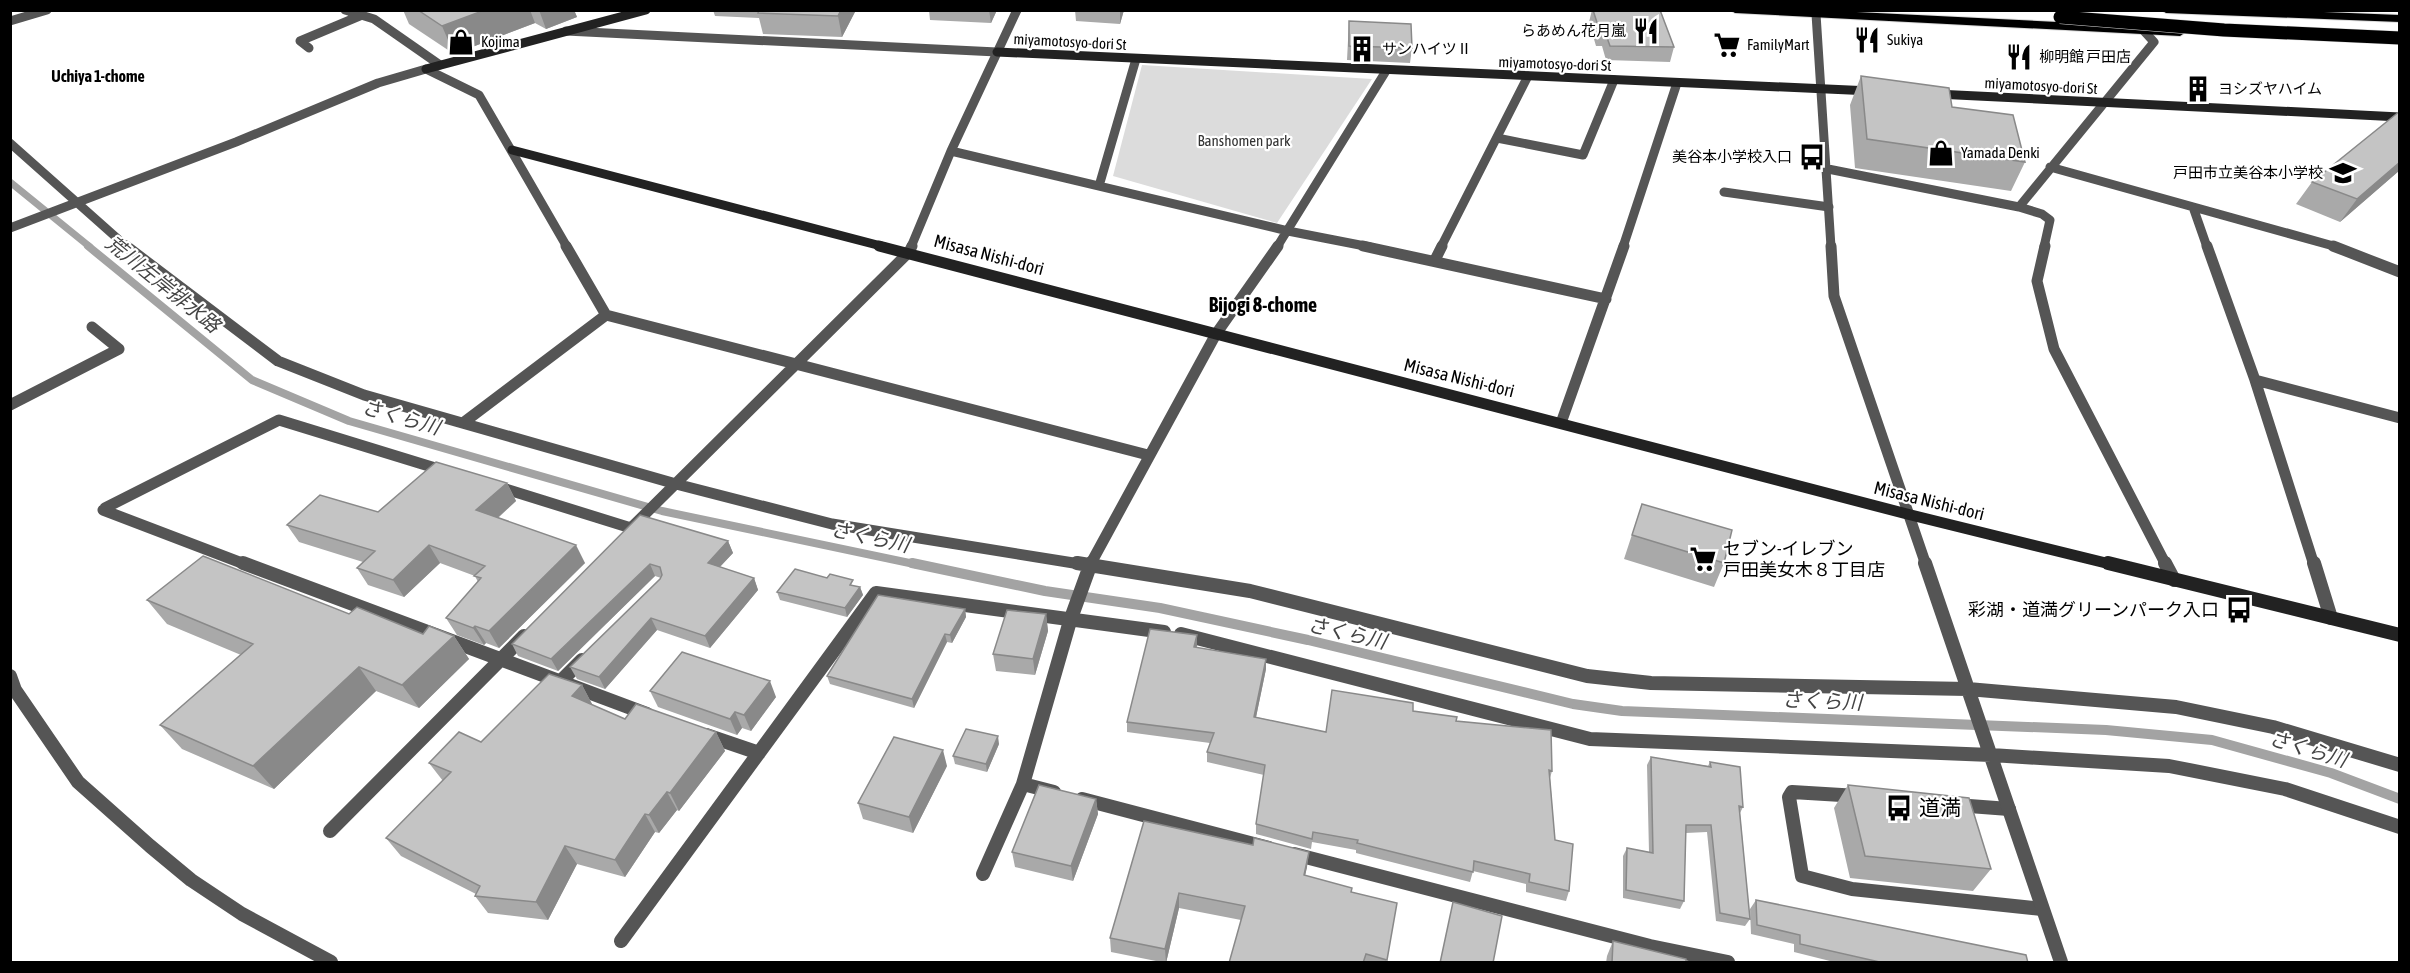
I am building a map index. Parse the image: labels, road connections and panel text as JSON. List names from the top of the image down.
{
  "streets": {
    "street": ["miyamotosyo-dori St", "Misasa Nishi-dori"]
  },
  "districts": ["Uchiya 1-chome", "Bijogi 8-chome"],
  "water": ["荒川左岸排水路", "さくら川"],
  "parks": ["Banshomen park"],
  "places": {
    "restaurant": ["らあめん花月嵐", "Sukiya", "柳明館 戸田店"],
    "shop": ["Kojima", "Yamada Denki"],
    "supermarket": ["FamilyMart", "セブン-イレブン 戸田美女木８丁目店"],
    "building": ["サンハイツⅡ", "ヨシズヤハイム"],
    "bus stop": ["美谷本小学校入口", "彩湖・道満グリーンパーク入口", "道満"],
    "school or university": ["戸田市立美谷本小学校"]
  }
}
